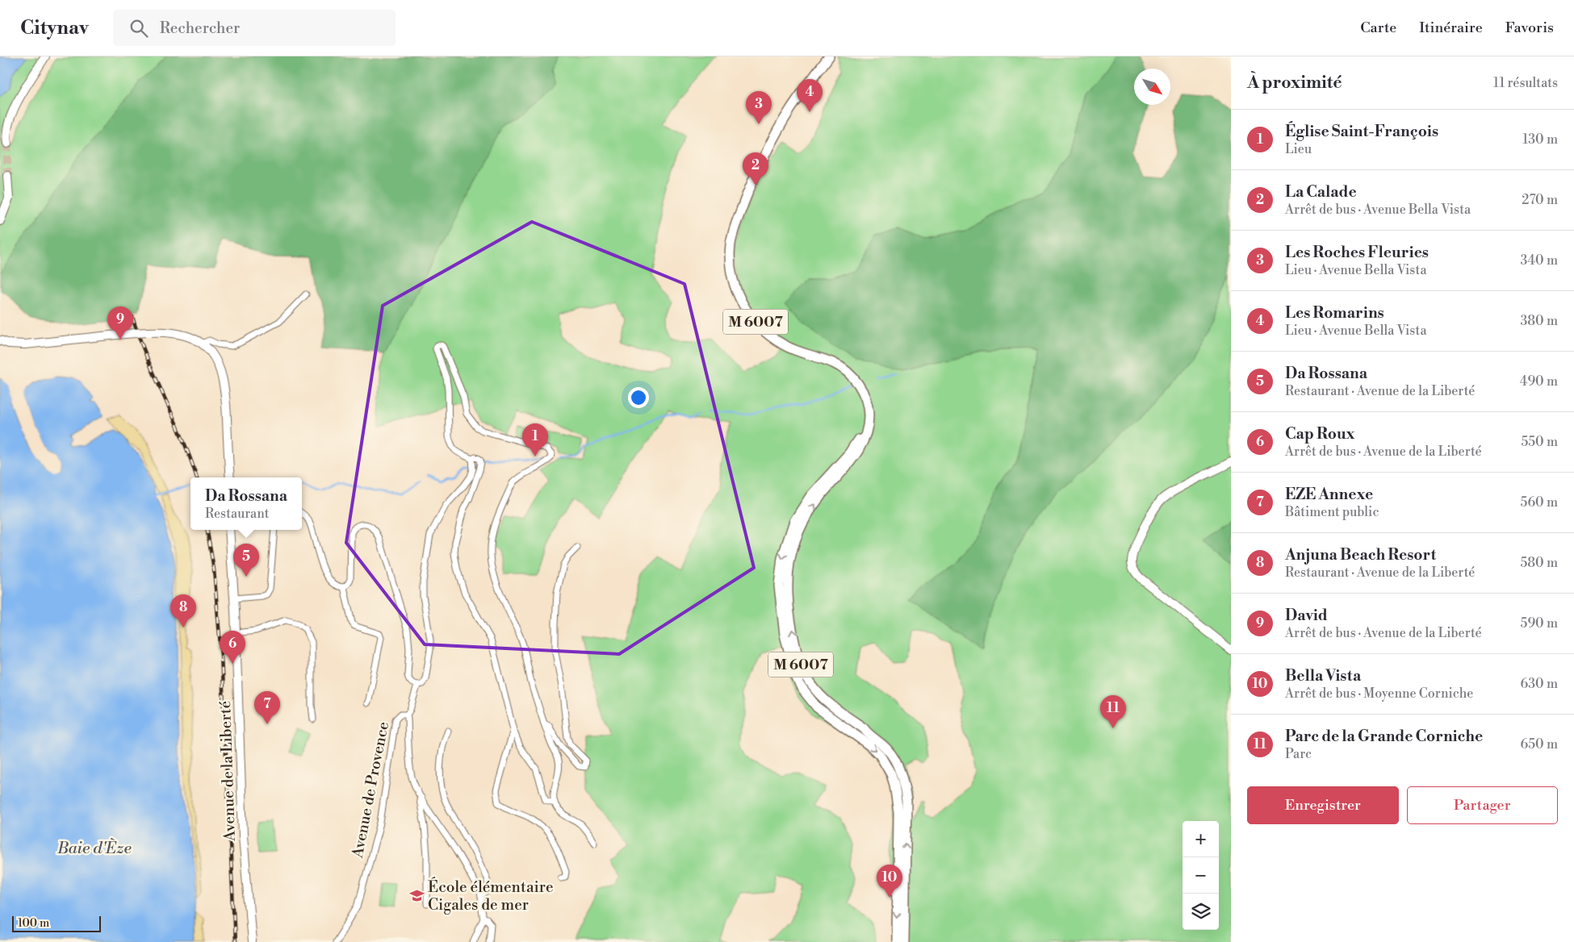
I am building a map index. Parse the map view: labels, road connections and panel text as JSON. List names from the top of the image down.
{
  "streets": {
    "main road": ["M 6007", "Avenue de la Liberté"],
    "street": ["Avenue de Provence"]
  },
  "water": ["Baie d'Èze"],
  "places": {
    "school or university": ["École élémentaire Cigales de mer"]
  },
  "scale_bar": "100 m",
  "north": "bottom right",
  "page": {
    "header": "Citynav",
    "search": "Rechercher",
    "nav": ["Carte", "Itinéraire", "Favoris"],
    "heading": ["À proximité", "11 résultats"],
    "pins": [
      "4",
      "3",
      "2",
      "9",
      "1",
      "5",
      "8",
      "6",
      "7",
      "11",
      "10"
    ],
    "list": [
      {
        "mark": "1",
        "name": "Église Saint-François",
        "note": "Lieu",
        "value": "130 m"
      },
      {
        "mark": "2",
        "name": "La Calade",
        "note": "Arrêt de bus · Avenue Bella Vista",
        "value": "270 m"
      },
      {
        "mark": "3",
        "name": "Les Roches Fleuries",
        "note": "Lieu · Avenue Bella Vista",
        "value": "340 m"
      },
      {
        "mark": "4",
        "name": "Les Romarins",
        "note": "Lieu · Avenue Bella Vista",
        "value": "380 m"
      },
      {
        "mark": "5",
        "name": "Da Rossana",
        "note": "Restaurant · Avenue de la Liberté",
        "value": "490 m"
      },
      {
        "mark": "6",
        "name": "Cap Roux",
        "note": "Arrêt de bus · Avenue de la Liberté",
        "value": "550 m"
      },
      {
        "mark": "7",
        "name": "EZE Annexe",
        "note": "Bâtiment public",
        "value": "560 m"
      },
      {
        "mark": "8",
        "name": "Anjuna Beach Resort",
        "note": "Restaurant · Avenue de la Liberté",
        "value": "580 m"
      },
      {
        "mark": "9",
        "name": "David",
        "note": "Arrêt de bus · Avenue de la Liberté",
        "value": "590 m"
      },
      {
        "mark": "10",
        "name": "Bella Vista",
        "note": "Arrêt de bus · Moyenne Corniche",
        "value": "630 m"
      },
      {
        "mark": "11",
        "name": "Parc de la Grande Corniche",
        "note": "Parc",
        "value": "650 m"
      }
    ],
    "popup": ["Da Rossana", "Restaurant"],
    "buttons": ["Enregistrer", "Partager"],
    "map_buttons": ["+", "−"],
    "scale": "100 m"
  }
}
